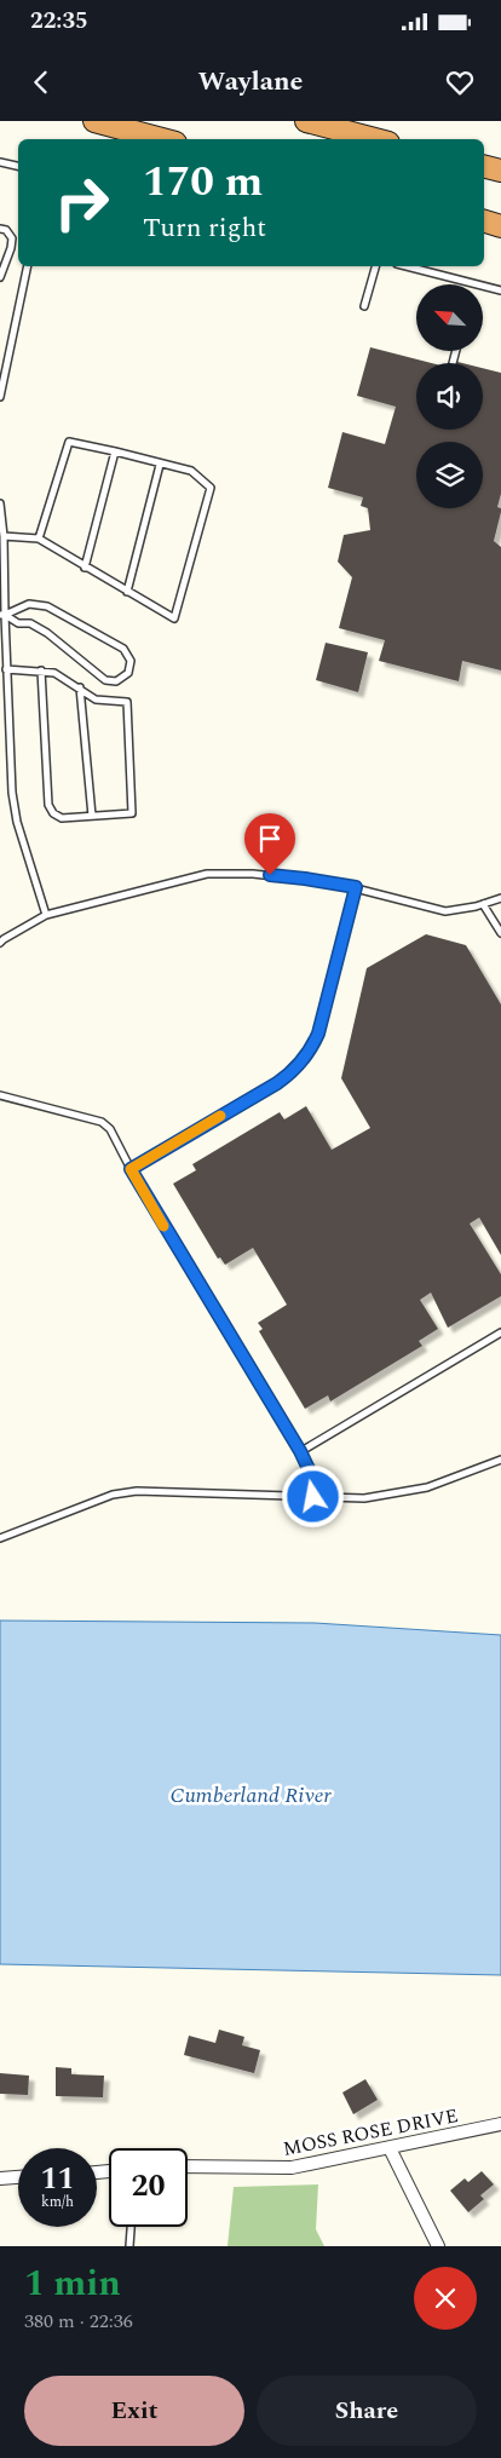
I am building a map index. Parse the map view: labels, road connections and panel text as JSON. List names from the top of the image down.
{
  "streets": {
    "street": ["MOSS ROSE DRIVE"]
  },
  "water": ["Cumberland River"],
  "north": "top left",
  "page": {
    "status": "22:35",
    "header": "Waylane",
    "turn": ["170 m", "Turn right"],
    "speed": "11 km/h",
    "limit": "20",
    "heading": ["1 min", "380 m · 22:36"],
    "buttons": ["Exit", "Share"]
  }
}
